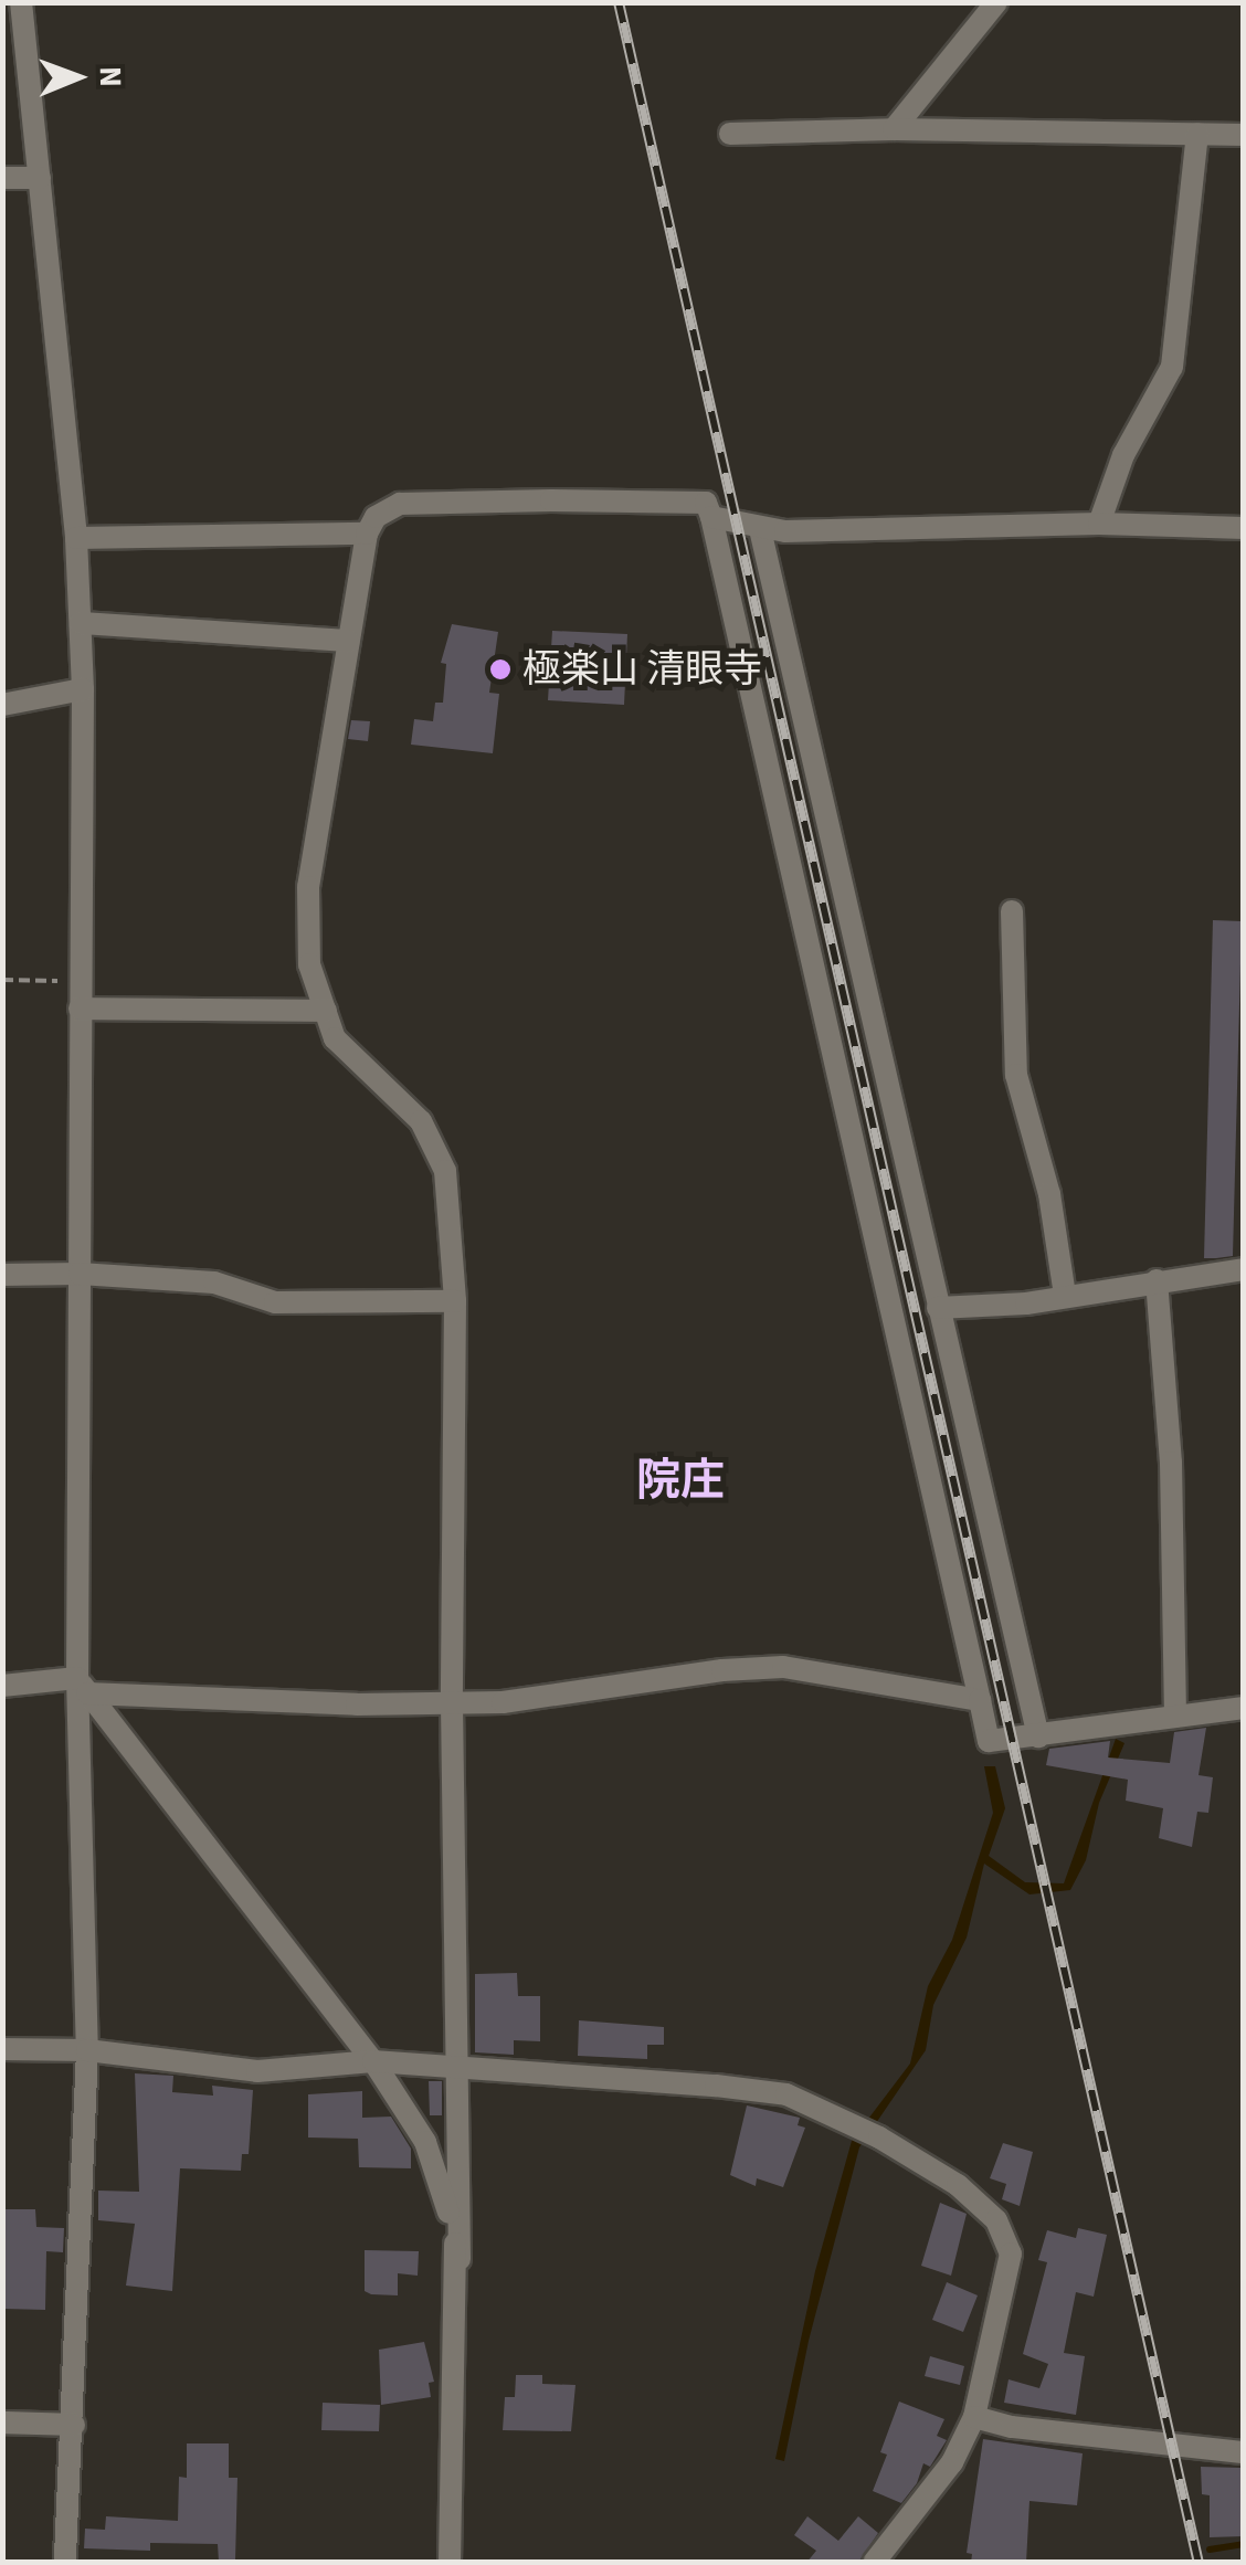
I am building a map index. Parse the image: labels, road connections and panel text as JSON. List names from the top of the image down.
{
  "districts": ["院庄"],
  "places": ["極楽山 清眼寺"],
  "north": "right"
}
